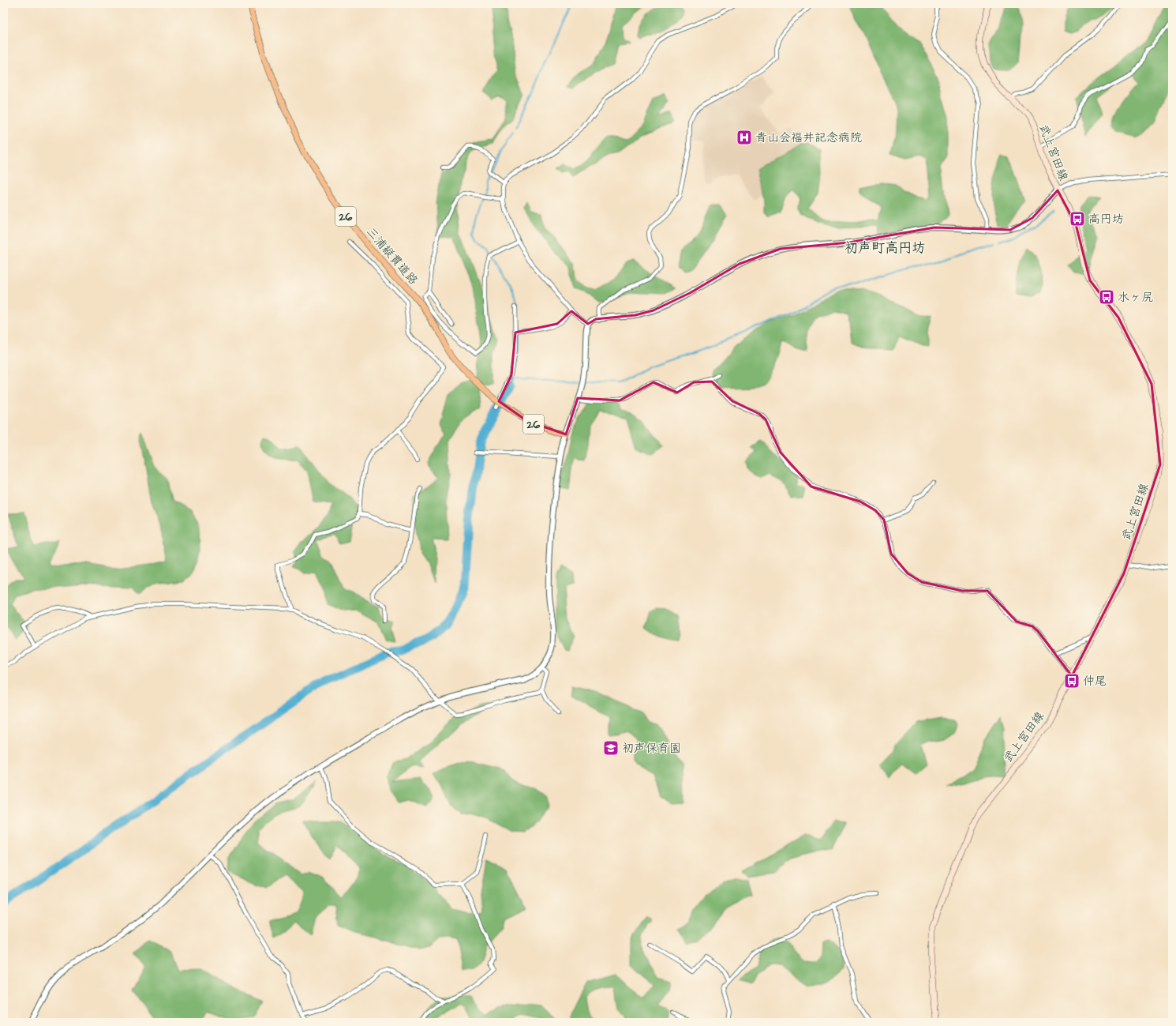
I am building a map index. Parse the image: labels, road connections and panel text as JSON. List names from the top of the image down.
{
  "streets": {
    "main road": ["武上宮田線", "26", "三浦縦貫道路"]
  },
  "districts": ["初声町高円坊"],
  "places": {
    "hospital": ["青山会福井記念病院"],
    "bus stop": ["高円坊", "水ヶ尻", "仲尾"],
    "school or university": ["初声保育園"]
  }
}
